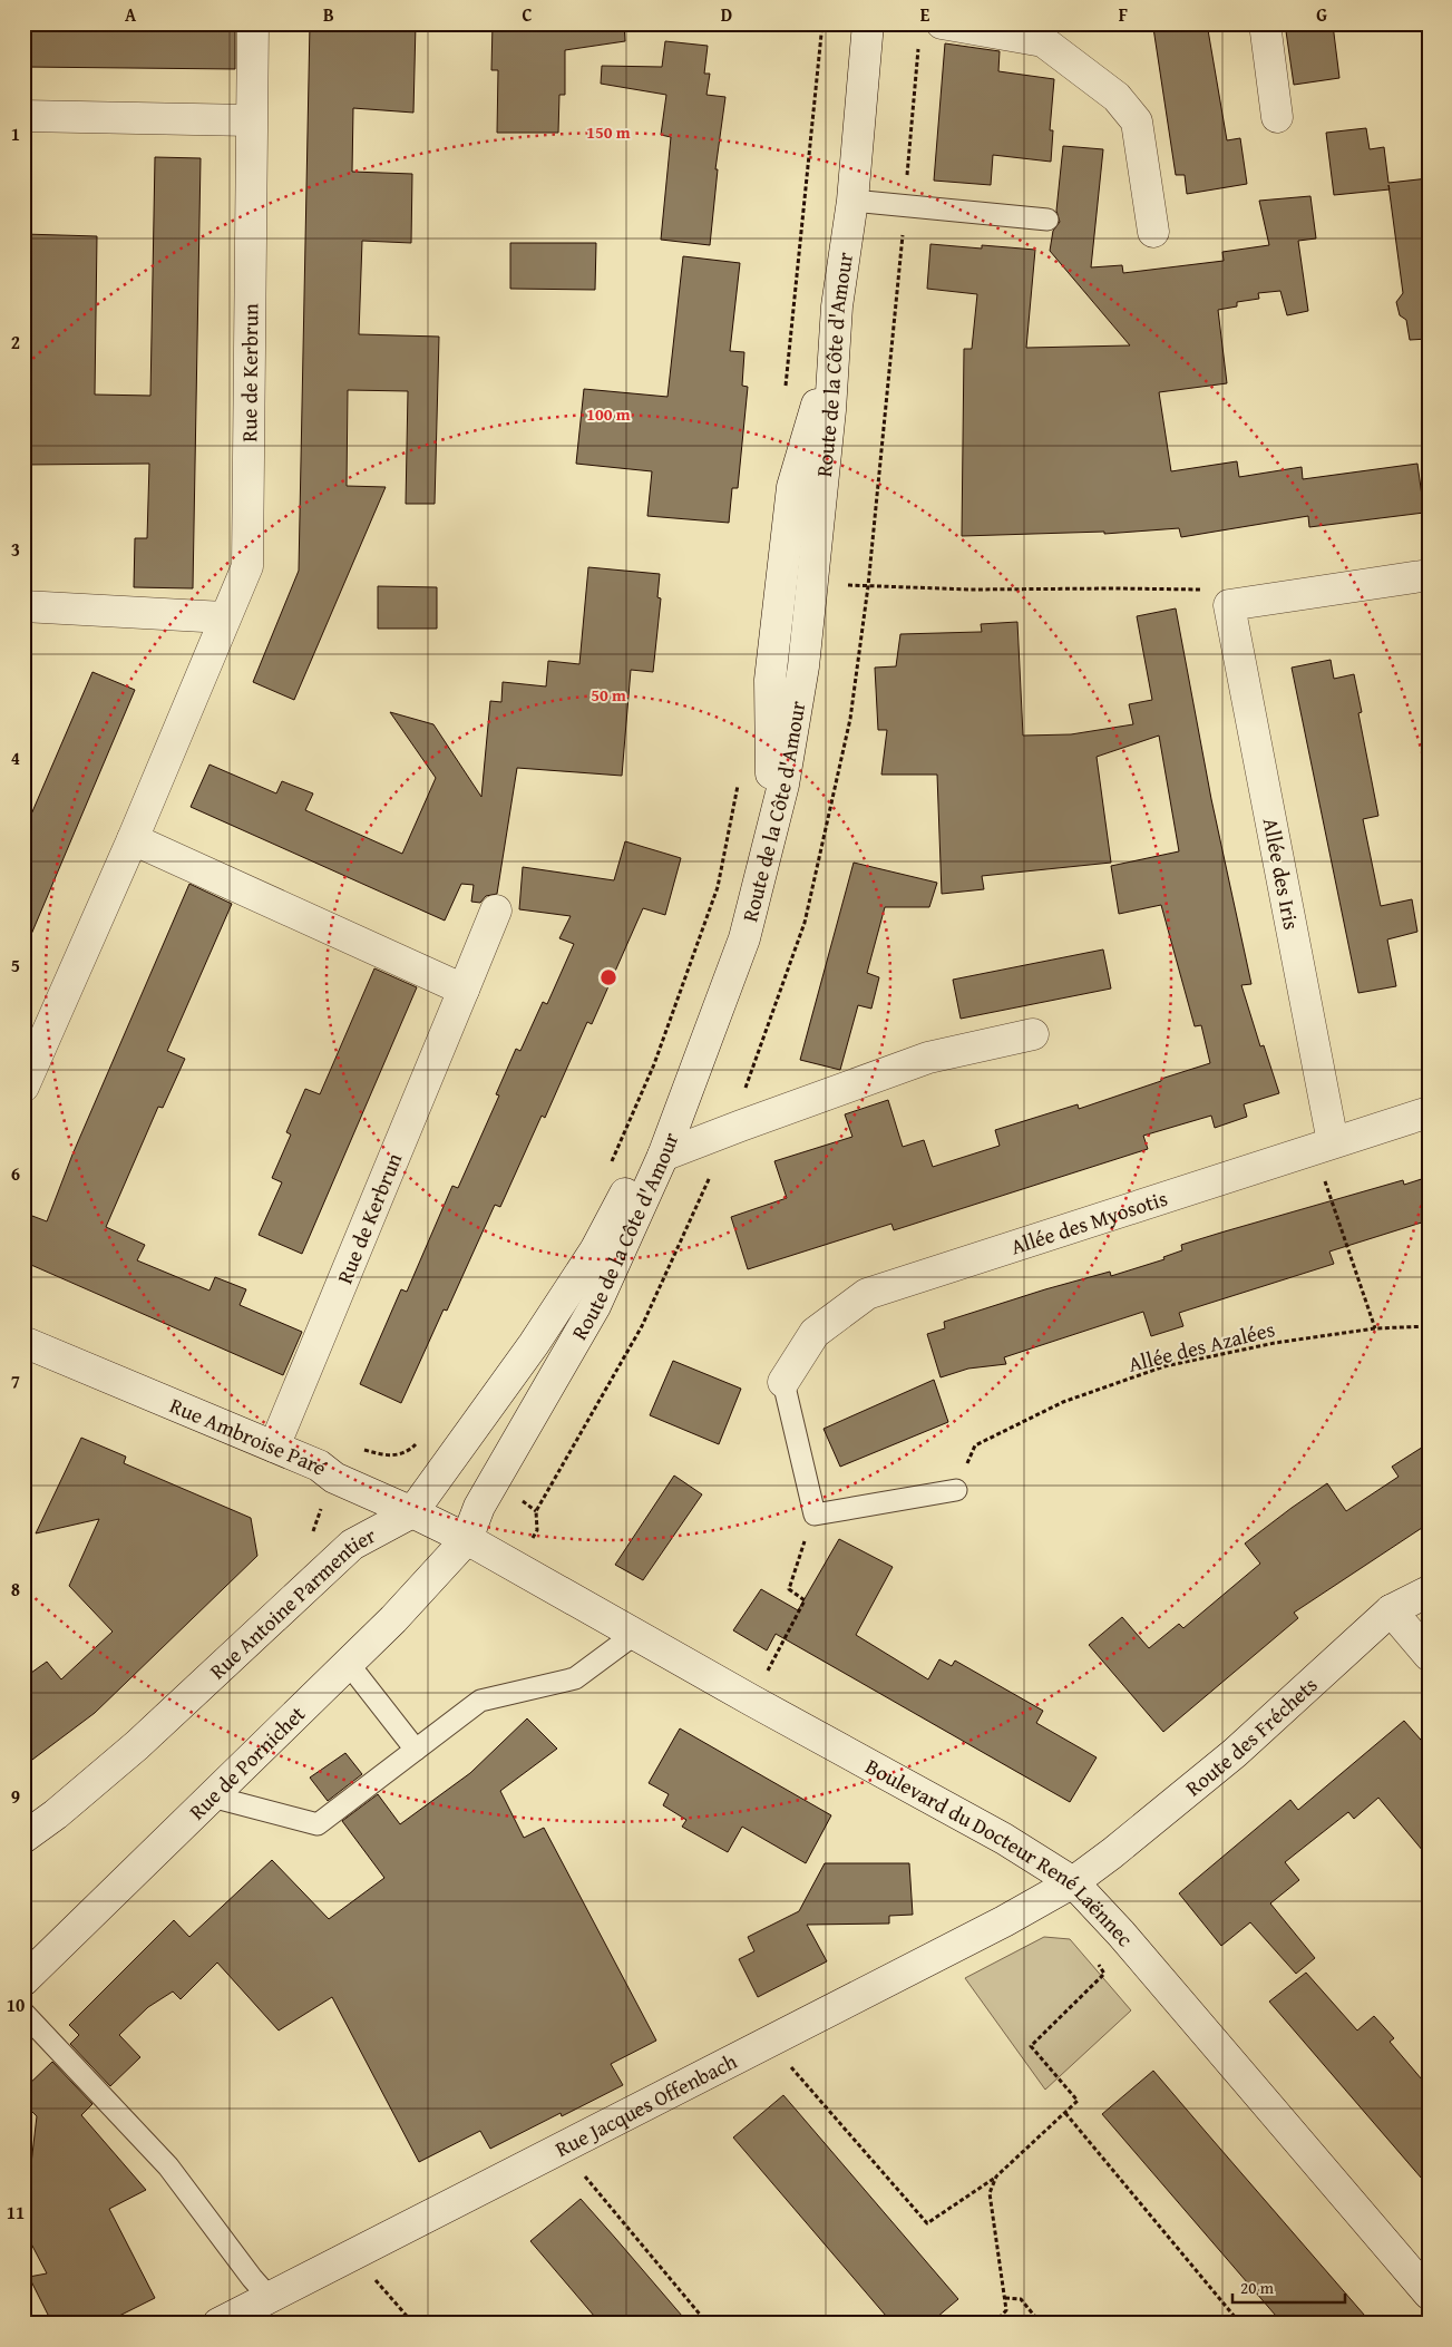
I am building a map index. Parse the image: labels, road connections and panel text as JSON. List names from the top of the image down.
{
  "streets": {
    "street": [
      "Route de la Côte d'Amour",
      "Rue de Kerbrun",
      "Allée des Iris",
      "Allée des Myosotis",
      "Rue Ambroise Paré",
      "Rue Antoine Parmentier",
      "Route des Fréchets",
      "Rue de Pornichet",
      "Boulevard du Docteur René Laënnec",
      "Rue Jacques Offenbach"
    ],
    "path": ["Allée des Azalées"]
  },
  "crossings": [
    ["Route de la Côte d'Amour", "Rue Ambroise Paré"],
    ["Route de la Côte d'Amour", "Rue Antoine Parmentier"],
    ["Route de la Côte d'Amour", "Rue de Pornichet"],
    ["Route de la Côte d'Amour", "Boulevard du Docteur René Laënnec"],
    ["Rue de Kerbrun", "Rue Ambroise Paré"],
    ["Allée des Iris", "Allée des Myosotis"],
    ["Rue Ambroise Paré", "Rue Antoine Parmentier"],
    ["Rue Ambroise Paré", "Rue de Pornichet"],
    ["Rue Ambroise Paré", "Boulevard du Docteur René Laënnec"],
    ["Route des Fréchets", "Boulevard du Docteur René Laënnec"],
    ["Route des Fréchets", "Rue Jacques Offenbach"],
    ["Rue de Pornichet", "Boulevard du Docteur René Laënnec"],
    ["Boulevard du Docteur René Laënnec", "Rue Jacques Offenbach"]
  ],
  "scale_bar": "20 m",
  "grid": {
    "columns": [
      "A",
      "B",
      "C",
      "D",
      "E",
      "F",
      "G"
    ],
    "rows": [
      "1",
      "2",
      "3",
      "4",
      "5",
      "6",
      "7",
      "8",
      "9",
      "10",
      "11"
    ]
  },
  "rings": ["150 m", "100 m", "50 m"]
}
